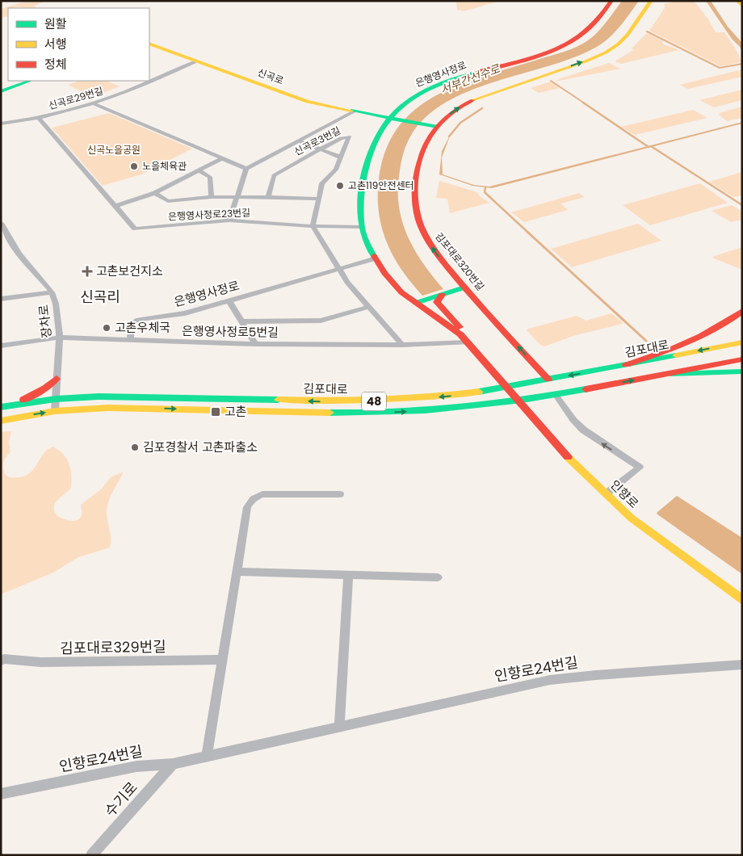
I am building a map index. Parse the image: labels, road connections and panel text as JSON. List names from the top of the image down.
{
  "streets": {
    "main road": [
      "은행영사정로",
      "신곡로",
      "김포대로320번길",
      "김포대로",
      "48",
      "인향로"
    ],
    "street": [
      "신곡로29번길",
      "신곡로3번길",
      "은행영사정로23번길",
      "장차로",
      "은행영사정로5번길",
      "김포대로329번길",
      "인향로24번길",
      "수기로"
    ]
  },
  "crossings": [
    ["은행영사정로", "신곡로"],
    ["은행영사정로", "은행영사정로23번길"],
    ["은행영사정로", "은행영사정로5번길"],
    ["은행영사정로", "김포대로"],
    ["은행영사정로", "인향로"],
    ["신곡로", "신곡로29번길"],
    ["신곡로", "신곡로3번길"],
    ["신곡로", "김포대로320번길"],
    ["신곡로29번길", "은행영사정로23번길"],
    ["신곡로3번길", "은행영사정로23번길"],
    ["김포대로320번길", "김포대로"],
    ["장차로", "은행영사정로5번길"],
    ["장차로", "김포대로"],
    ["김포대로", "인향로"],
    ["인향로24번길", "수기로"]
  ],
  "districts": ["신곡리"],
  "water": ["서부간선수로"],
  "parks": ["신곡노을공원"],
  "places": {
    "other": [
      "노을체육관",
      "고촌119안전센터",
      "고촌우체국",
      "김포경찰서 고촌파출소"
    ],
    "health": ["고촌보건지소"],
    "transit": ["고촌"]
  },
  "legend": ["원활", "서행", "정체"]
}
